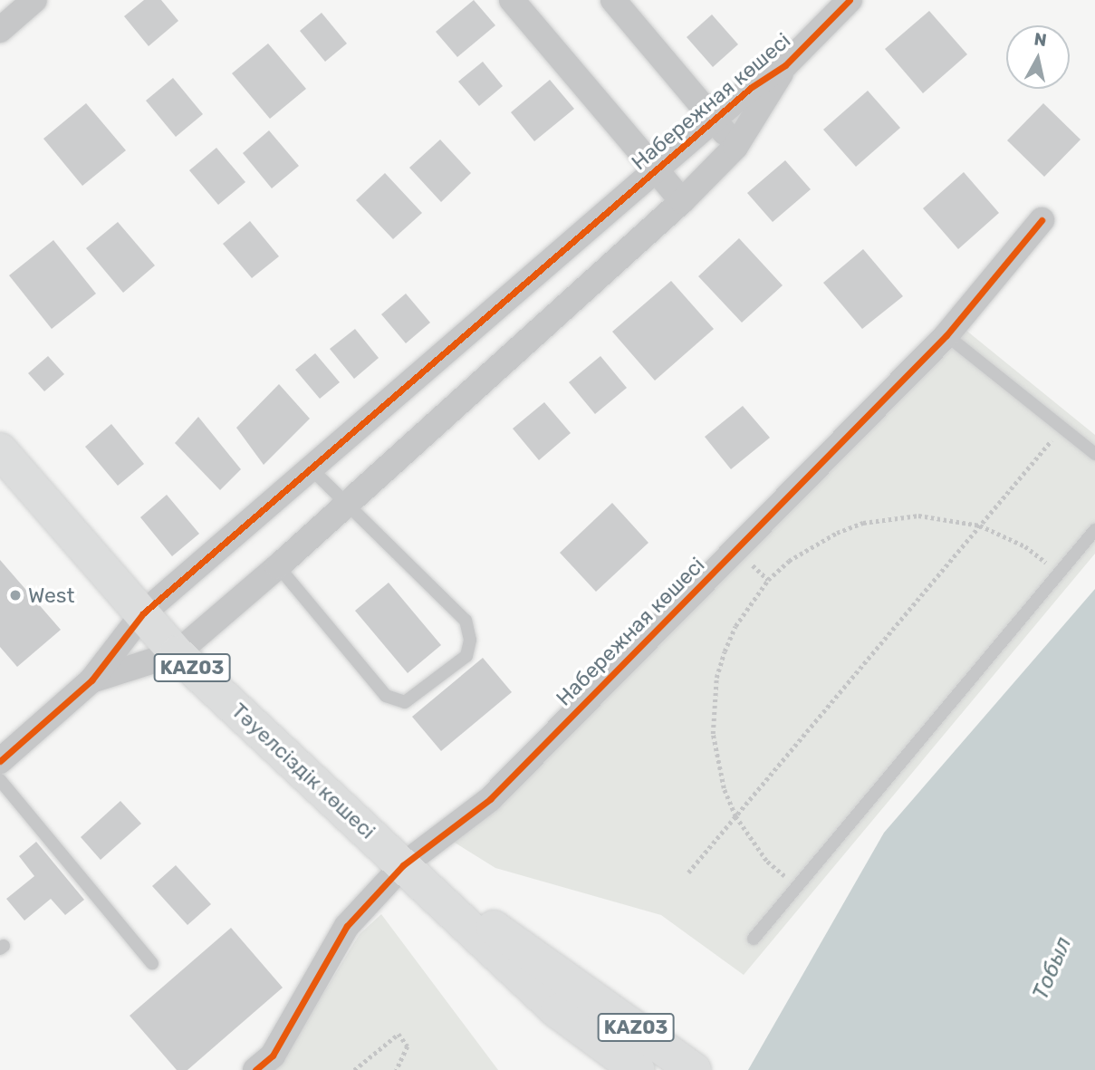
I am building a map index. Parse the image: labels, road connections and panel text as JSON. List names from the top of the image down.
{
  "streets": {
    "main road": ["KАZ03", "Тәуелсіздік көшесі"],
    "street": ["Набережная көшесі"]
  },
  "crossings": [
    ["Набережная көшесі", "KАZ03"],
    ["Набережная көшесі", "Тәуелсіздік көшесі"],
    ["KАZ03", "Тәуелсіздік көшесі"]
  ],
  "water": ["Тобыл"],
  "places": ["West"],
  "north": "top"
}
